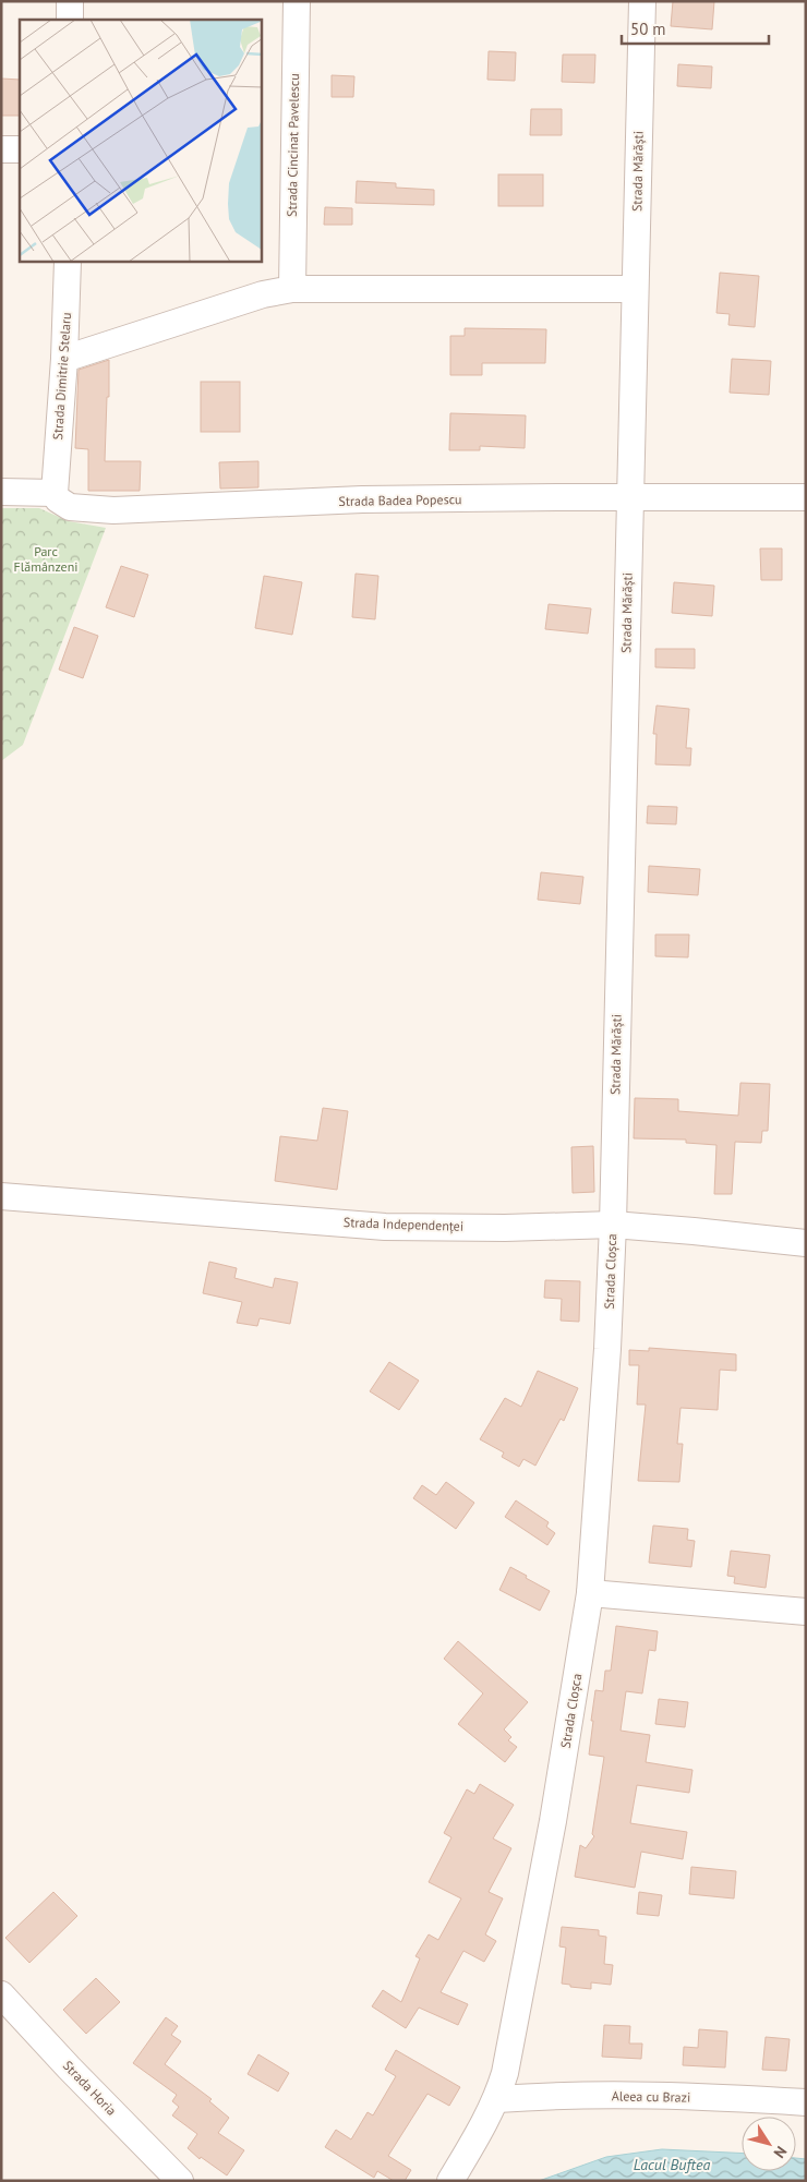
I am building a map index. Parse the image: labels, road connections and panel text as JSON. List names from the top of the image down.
{
  "streets": {
    "street": [
      "Strada Cincinat Pavelescu",
      "Strada Mărăști",
      "Strada Dimitrie Stelaru",
      "Strada Badea Popescu",
      "Strada Independenței",
      "Strada Cloșca",
      "Strada Horia",
      "Aleea cu Brazi"
    ]
  },
  "crossings": [
    ["Strada Mărăști", "Strada Badea Popescu"],
    ["Strada Mărăști", "Strada Independenței"],
    ["Strada Mărăști", "Strada Cloșca"],
    ["Strada Dimitrie Stelaru", "Strada Badea Popescu"],
    ["Strada Independenței", "Strada Cloșca"],
    ["Strada Cloșca", "Aleea cu Brazi"]
  ],
  "water": ["Lacul Buftea"],
  "parks": ["Parc Flămânzeni"],
  "scale_bar": "50 m",
  "north": "bottom right"
}
